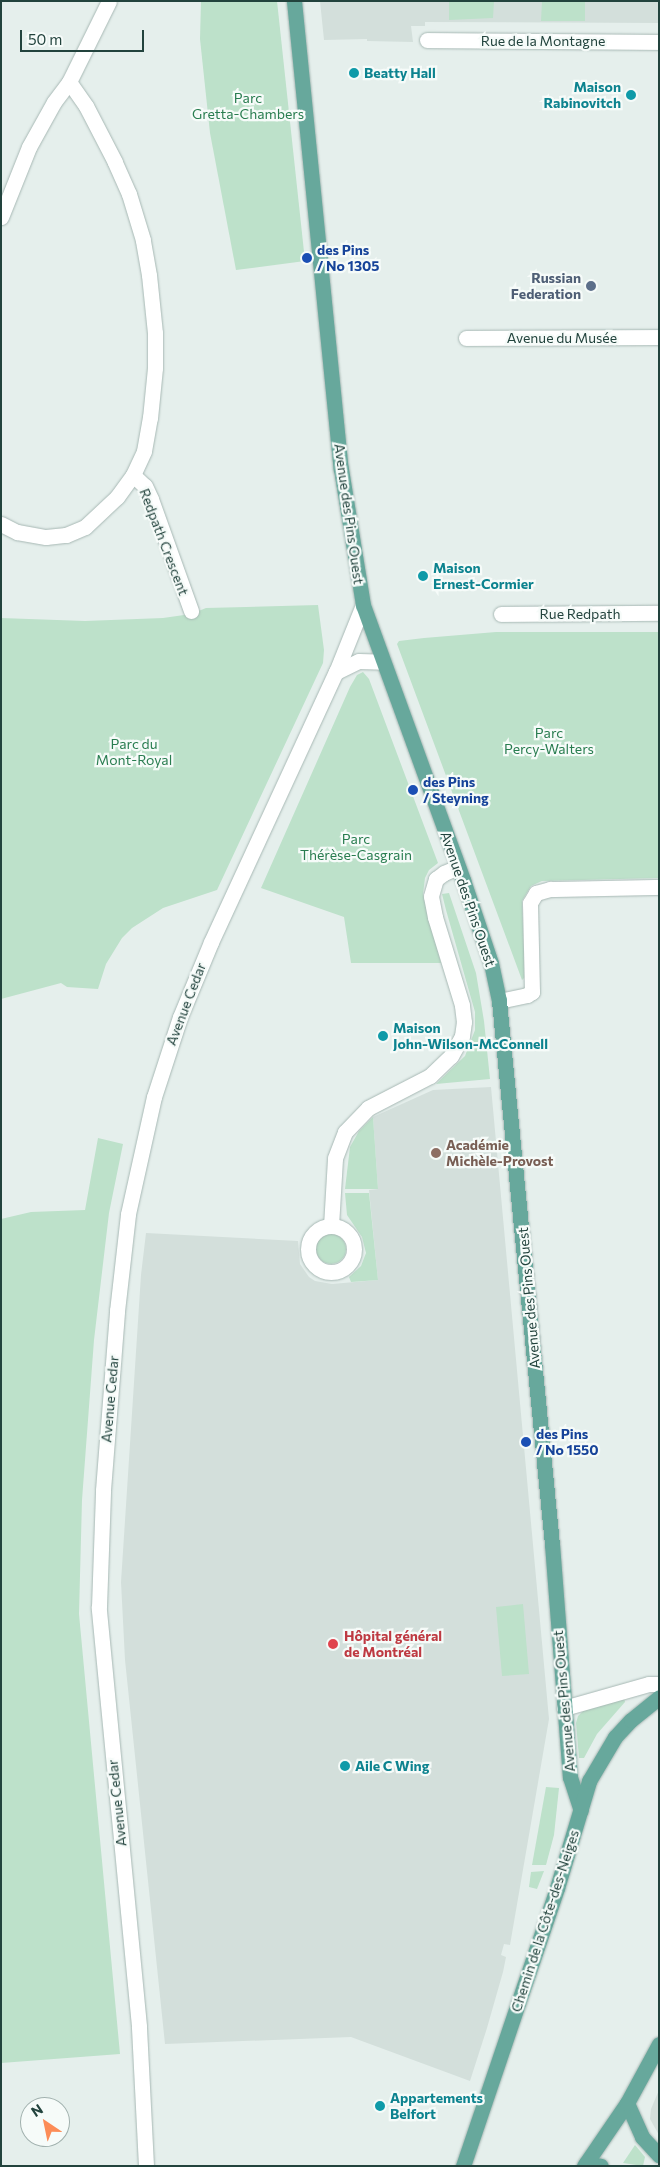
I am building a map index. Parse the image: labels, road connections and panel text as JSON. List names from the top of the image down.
{
  "streets": {
    "main road": ["Avenue des Pins Ouest", "Chemin de la Côte-des-Neiges"],
    "street": [
      "Rue de la Montagne",
      "Avenue du Musée",
      "Redpath Crescent",
      "Rue Redpath",
      "Avenue Cedar"
    ]
  },
  "crossings": [
    ["Avenue des Pins Ouest", "Avenue Cedar"],
    ["Avenue des Pins Ouest", "Chemin de la Côte-des-Neiges"]
  ],
  "parks": [
    "Parc Gretta-Chambers",
    "Parc Percy-Walters",
    "Parc du Mont-Royal",
    "Parc Thérèse-Casgrain"
  ],
  "places": [
    "Beatty Hall",
    "Maison Rabinovitch",
    "des Pins / No 1305",
    "Russian Federation",
    "Maison Ernest-Cormier",
    "des Pins / Steyning",
    "Maison John-Wilson-McConnell",
    "Académie Michèle-Provost",
    "des Pins / No 1550",
    "Hôpital général de Montréal",
    "Aile C Wing",
    "Appartements Belfort"
  ],
  "scale_bar": "50 m",
  "north": "top left"
}
